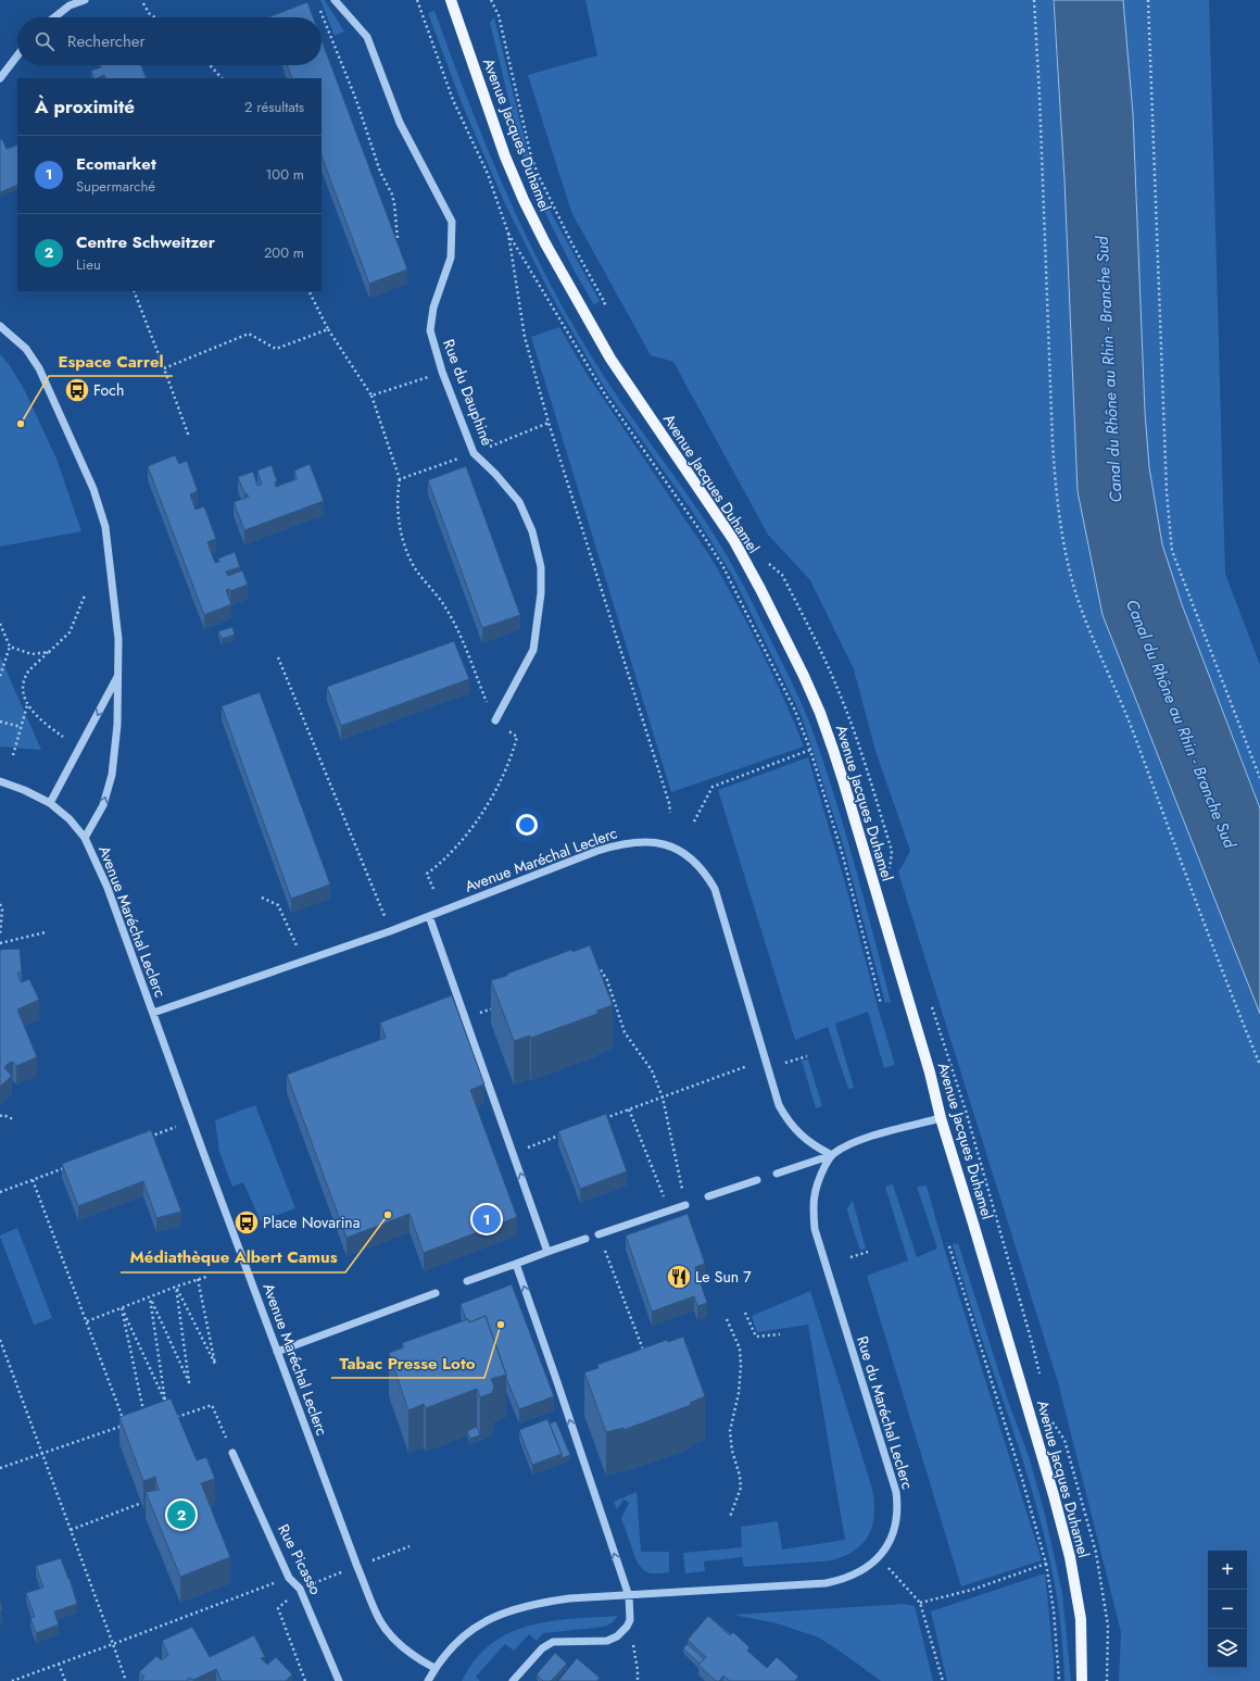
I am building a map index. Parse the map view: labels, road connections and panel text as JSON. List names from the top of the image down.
{
  "streets": {
    "main road": ["Avenue Jacques Duhamel"],
    "street": [
      "Rue du Dauphiné",
      "Avenue Maréchal Leclerc",
      "Rue du Maréchal Leclerc",
      "Rue Picasso"
    ]
  },
  "crossings": [
    ["Avenue Maréchal Leclerc", "Rue du Maréchal Leclerc"]
  ],
  "water": ["Canal du Rhône au Rhin - Branche Sud"],
  "places": {
    "bus stop": ["Foch", "Place Novarina"],
    "other": ["Espace Carrel", "Médiathèque Albert Camus", "Tabac Presse Loto"],
    "restaurant": ["Le Sun 7"]
  },
  "page": {
    "search": "Rechercher",
    "heading": ["À proximité", "2 résultats"],
    "list": [
      {
        "mark": "1",
        "name": "Ecomarket",
        "note": "Supermarché",
        "value": "100 m"
      },
      {
        "mark": "2",
        "name": "Centre Schweitzer",
        "note": "Lieu",
        "value": "200 m"
      }
    ],
    "pins": ["1", "2"],
    "map_buttons": ["+", "−"]
  }
}
